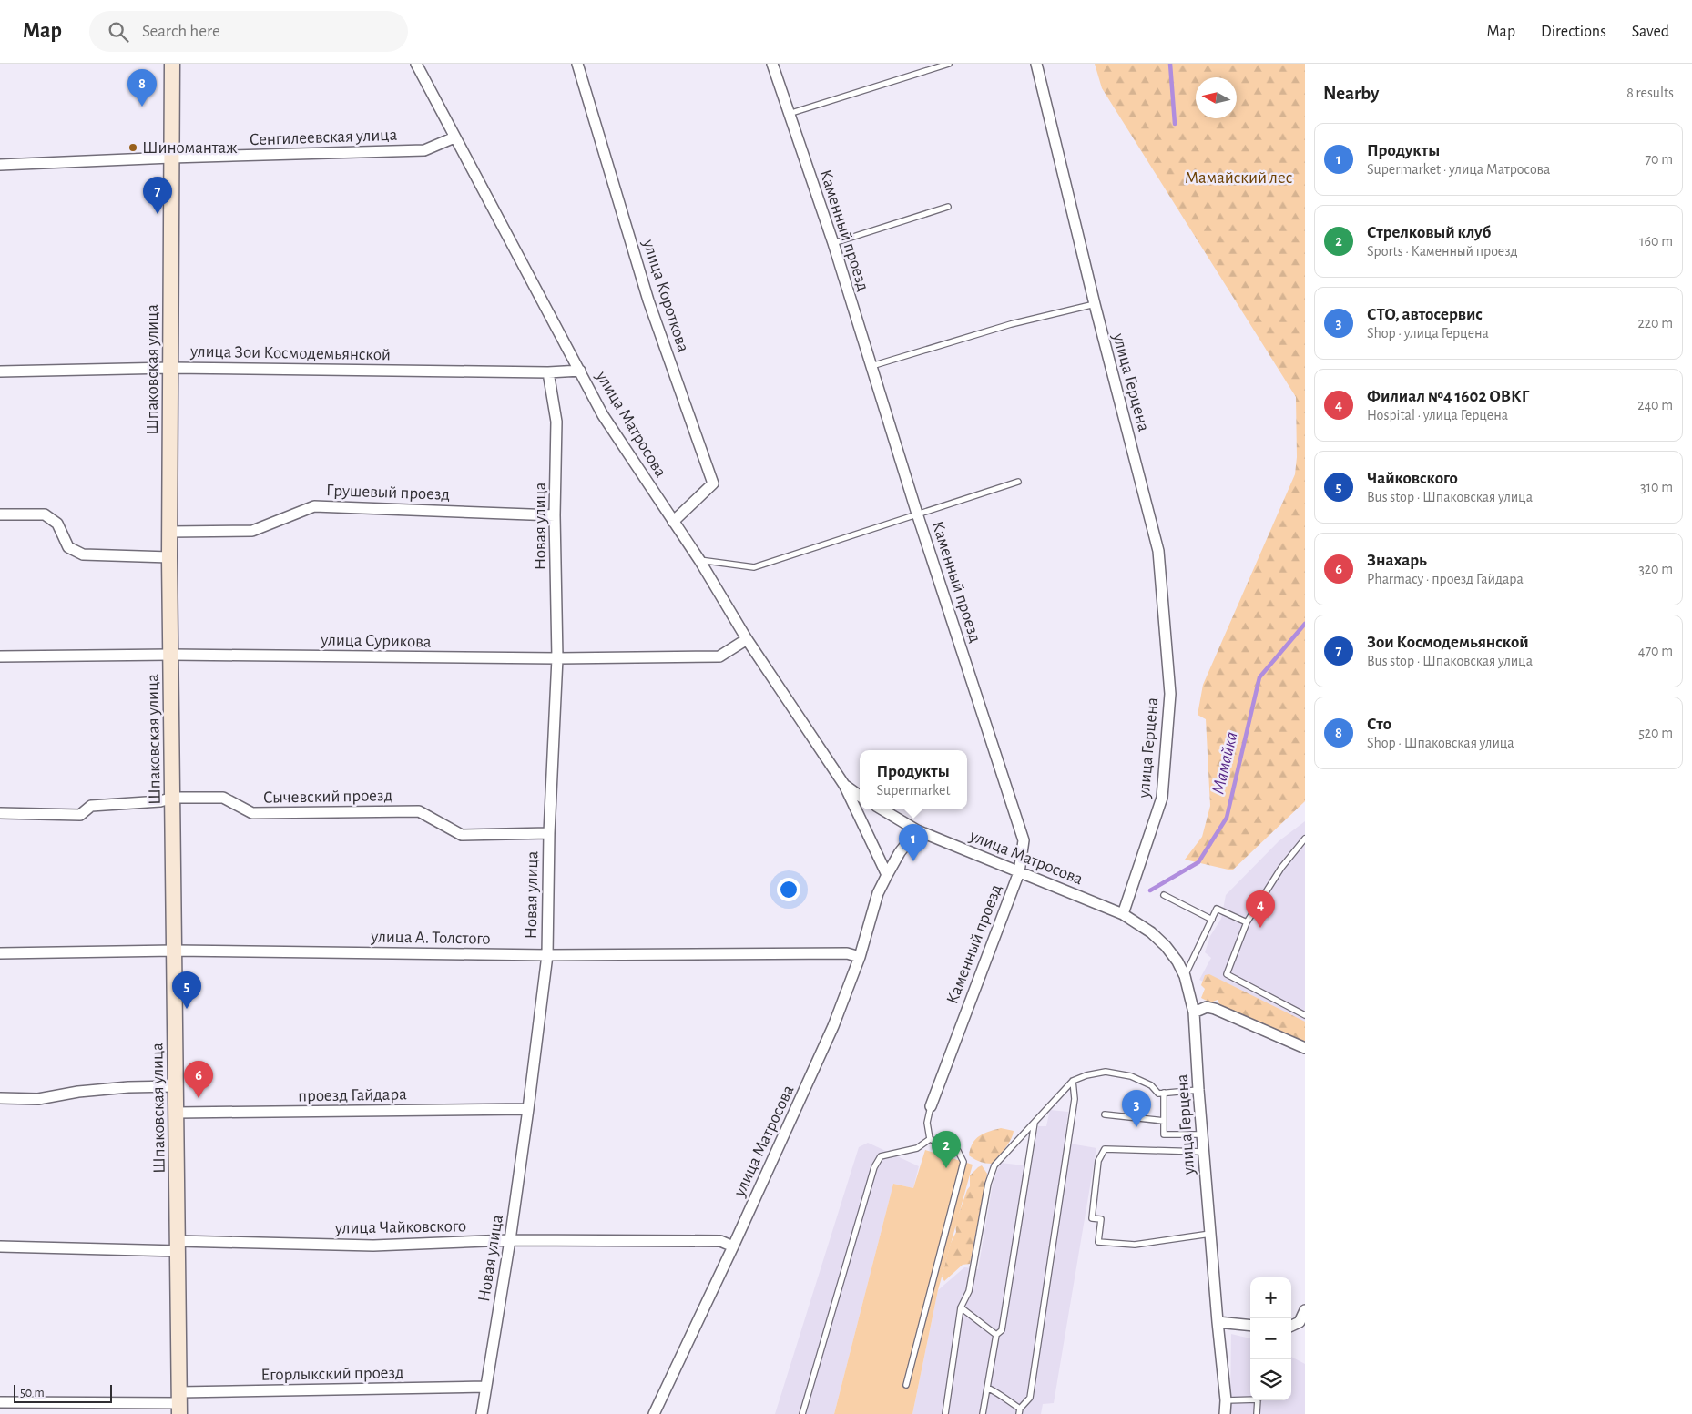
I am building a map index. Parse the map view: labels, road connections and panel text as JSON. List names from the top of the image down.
{
  "streets": {
    "main road": ["Шпаковская улица"],
    "street": [
      "Сенгилеевская улица",
      "Каменный проезд",
      "улица Короткова",
      "улица Зои Космодемьянской",
      "улица Герцена",
      "улица Матросова",
      "Грушевый проезд",
      "Новая улица",
      "улица Сурикова",
      "Сычевский проезд",
      "улица А. Толстого",
      "проезд Гайдара",
      "улица Чайковского",
      "Егорлыкский проезд"
    ]
  },
  "crossings": [
    ["Сенгилеевская улица", "Шпаковская улица"],
    ["Сенгилеевская улица", "улица Матросова"],
    ["Каменный проезд", "улица Матросова"],
    ["улица Короткова", "улица Матросова"],
    ["улица Зои Космодемьянской", "Шпаковская улица"],
    ["улица Зои Космодемьянской", "улица Матросова"],
    ["улица Зои Космодемьянской", "Новая улица"],
    ["Шпаковская улица", "Грушевый проезд"],
    ["Шпаковская улица", "улица Сурикова"],
    ["Шпаковская улица", "Сычевский проезд"],
    ["Шпаковская улица", "улица А. Толстого"],
    ["Шпаковская улица", "проезд Гайдара"],
    ["Шпаковская улица", "улица Чайковского"],
    ["Шпаковская улица", "Егорлыкский проезд"],
    ["улица Герцена", "улица Матросова"],
    ["улица Матросова", "улица Сурикова"],
    ["улица Матросова", "улица А. Толстого"],
    ["улица Матросова", "улица Чайковского"],
    ["Грушевый проезд", "Новая улица"],
    ["Новая улица", "улица Сурикова"],
    ["Новая улица", "Сычевский проезд"],
    ["Новая улица", "улица А. Толстого"],
    ["Новая улица", "проезд Гайдара"],
    ["Новая улица", "улица Чайковского"],
    ["Новая улица", "Егорлыкский проезд"]
  ],
  "water": ["Мамайка"],
  "parks": ["Мамайский лес"],
  "places": ["Шиномантаж"],
  "scale_bar": "50 m",
  "north": "left",
  "page": {
    "header": "Map",
    "search": "Search here",
    "nav": ["Map", "Directions", "Saved"],
    "heading": ["Nearby", "8 results"],
    "pins": [
      "8",
      "7",
      "1",
      "4",
      "5",
      "6",
      "3",
      "2"
    ],
    "list": [
      {
        "mark": "1",
        "name": "Продукты",
        "note": "Supermarket · улица Матросова",
        "value": "70 m"
      },
      {
        "mark": "2",
        "name": "Стрелковый клуб",
        "note": "Sports · Каменный проезд",
        "value": "160 m"
      },
      {
        "mark": "3",
        "name": "СТО, автосервис",
        "note": "Shop · улица Герцена",
        "value": "220 m"
      },
      {
        "mark": "4",
        "name": "Филиал №4 1602 ОВКГ",
        "note": "Hospital · улица Герцена",
        "value": "240 m"
      },
      {
        "mark": "5",
        "name": "Чайковского",
        "note": "Bus stop · Шпаковская улица",
        "value": "310 m"
      },
      {
        "mark": "6",
        "name": "Знахарь",
        "note": "Pharmacy · проезд Гайдара",
        "value": "320 m"
      },
      {
        "mark": "7",
        "name": "Зои Космодемьянской",
        "note": "Bus stop · Шпаковская улица",
        "value": "470 m"
      },
      {
        "mark": "8",
        "name": "Сто",
        "note": "Shop · Шпаковская улица",
        "value": "520 m"
      }
    ],
    "popup": ["Продукты", "Supermarket"],
    "map_buttons": ["+", "−"],
    "scale": "50 m"
  }
}
